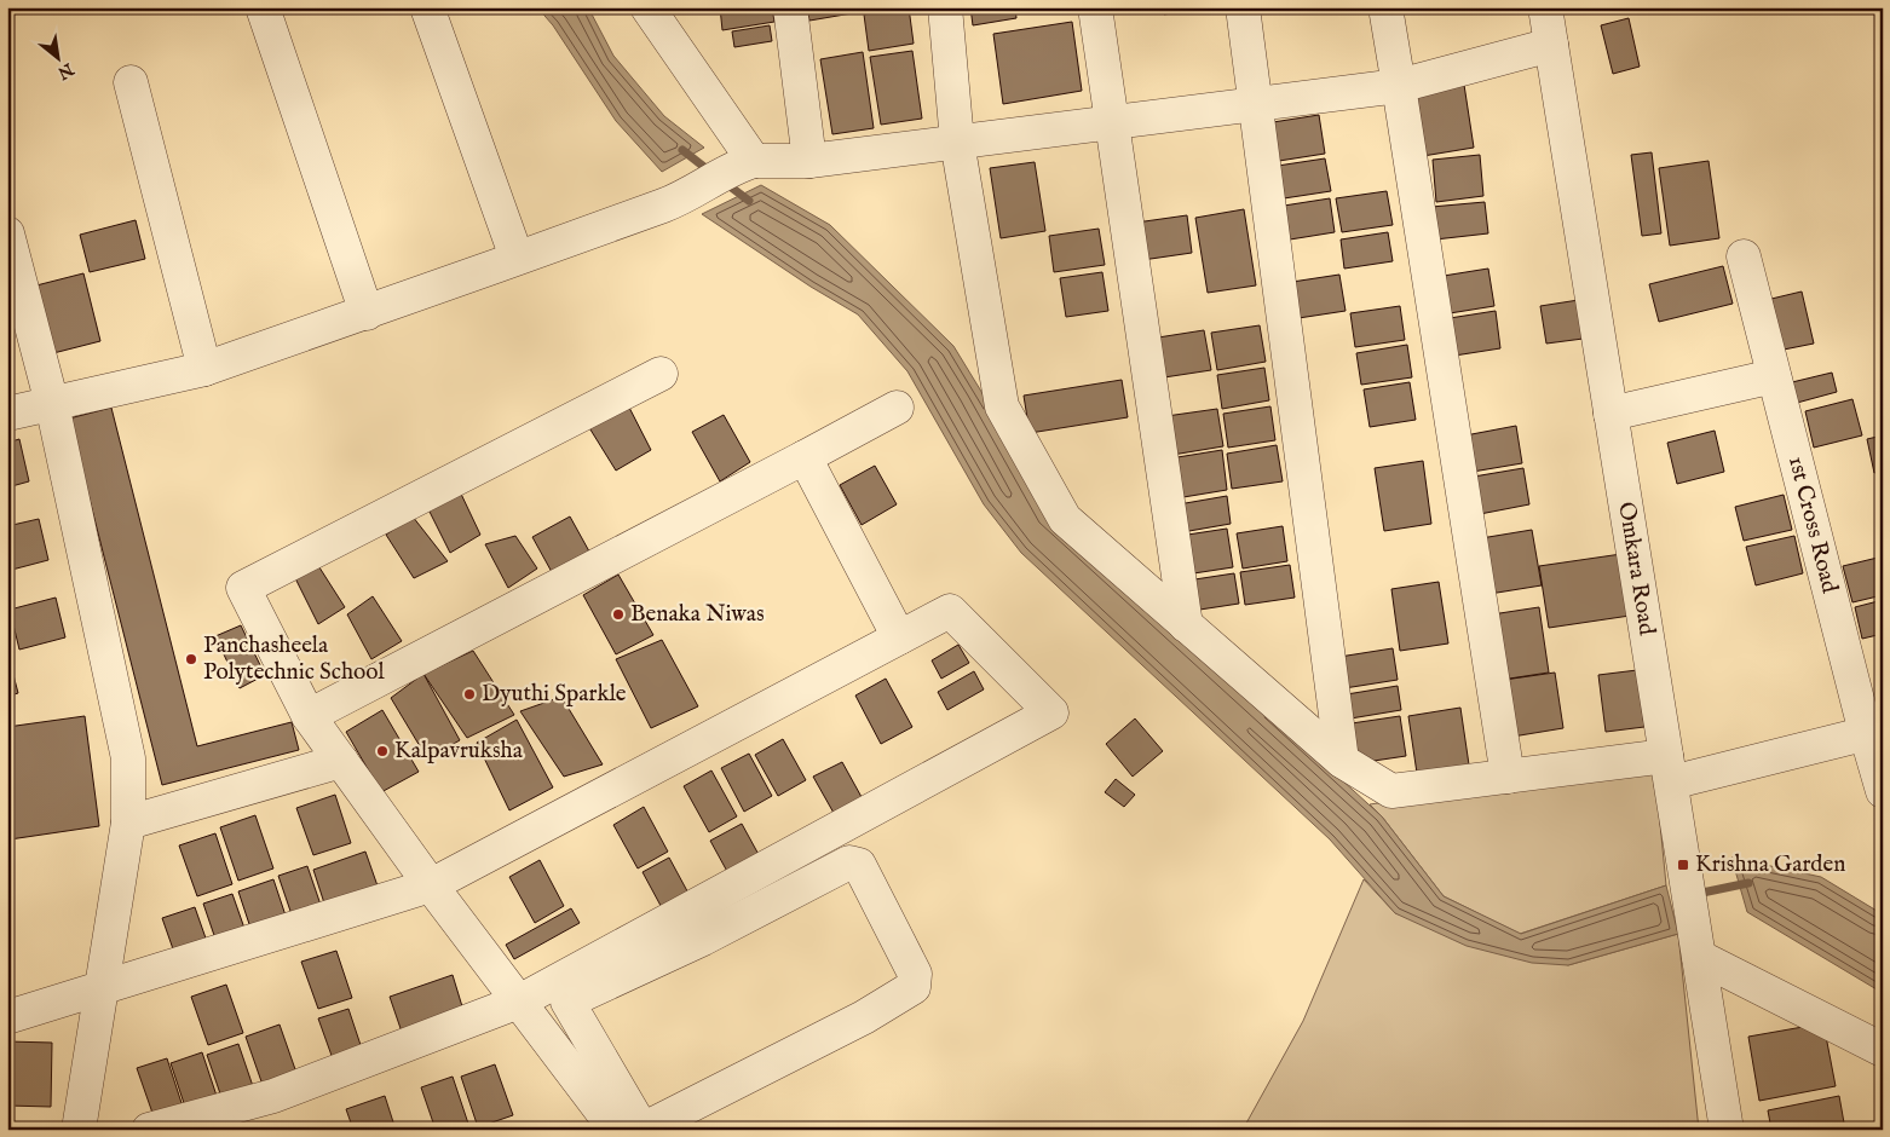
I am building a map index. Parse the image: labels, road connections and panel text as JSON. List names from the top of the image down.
{
  "streets": {
    "street": ["1st Cross Road", "Omkara Road"]
  },
  "places": {
    "other": [
      "Benaka Niwas",
      "Panchasheela Polytechnic School",
      "Dyuthi Sparkle",
      "Kalpavruksha"
    ],
    "transit": ["Krishna Garden"]
  },
  "north": "bottom right"
}
